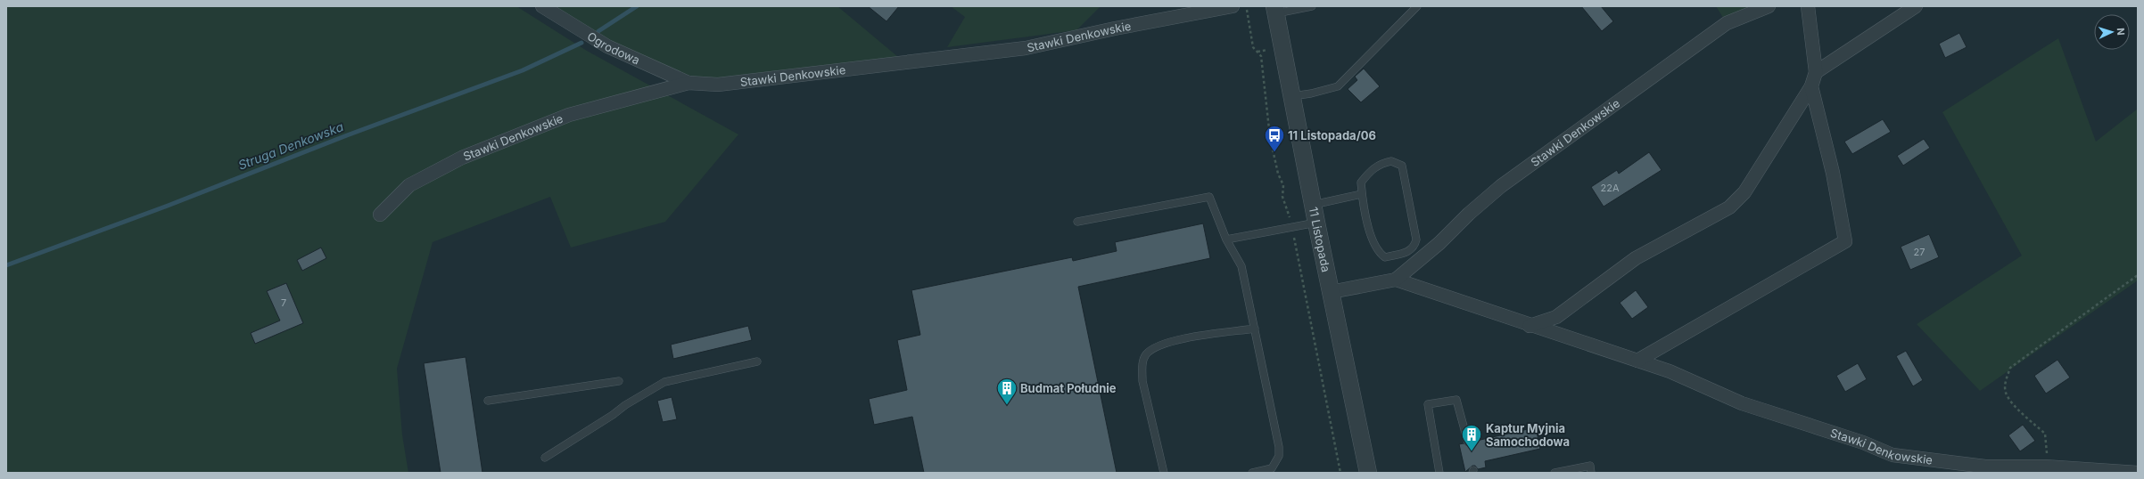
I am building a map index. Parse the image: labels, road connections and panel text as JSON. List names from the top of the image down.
{
  "streets": {
    "street": ["Stawki Denkowskie", "Ogrodowa", "11 Listopada"]
  },
  "crossings": [
    ["Stawki Denkowskie", "Ogrodowa"],
    ["Stawki Denkowskie", "11 Listopada"]
  ],
  "water": ["Struga Denkowska"],
  "places": {
    "bus stop": ["11 Listopada/06"],
    "building": ["Budmat Południe", "Kaptur Myjnia Samochodowa"]
  },
  "house_numbers": ["22A", "27", "7"],
  "north": "right"
}
